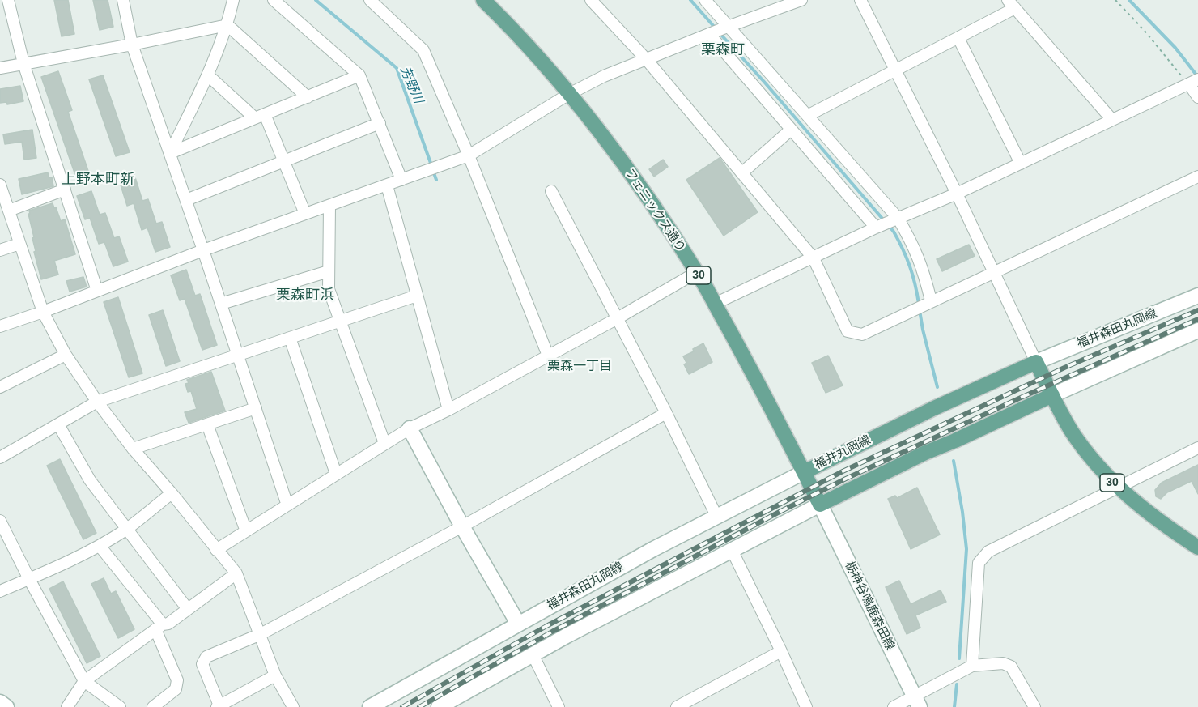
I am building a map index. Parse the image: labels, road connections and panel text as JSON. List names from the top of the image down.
{
  "streets": {
    "main road": [
      "フェニックス通り",
      "30",
      "福井森田丸岡線",
      "福井丸岡線",
      "栃神谷鳴鹿森田線"
    ]
  },
  "crossings": [
    ["フェニックス通り", "福井森田丸岡線"],
    ["フェニックス通り", "福井丸岡線"],
    ["30", "福井森田丸岡線"],
    ["30", "福井丸岡線"],
    ["福井森田丸岡線", "福井丸岡線"],
    ["福井丸岡線", "栃神谷鳴鹿森田線"]
  ],
  "districts": [
    "栗森町",
    "上野本町新",
    "栗森町浜",
    "栗森一丁目"
  ],
  "water": ["芳野川"]
}
